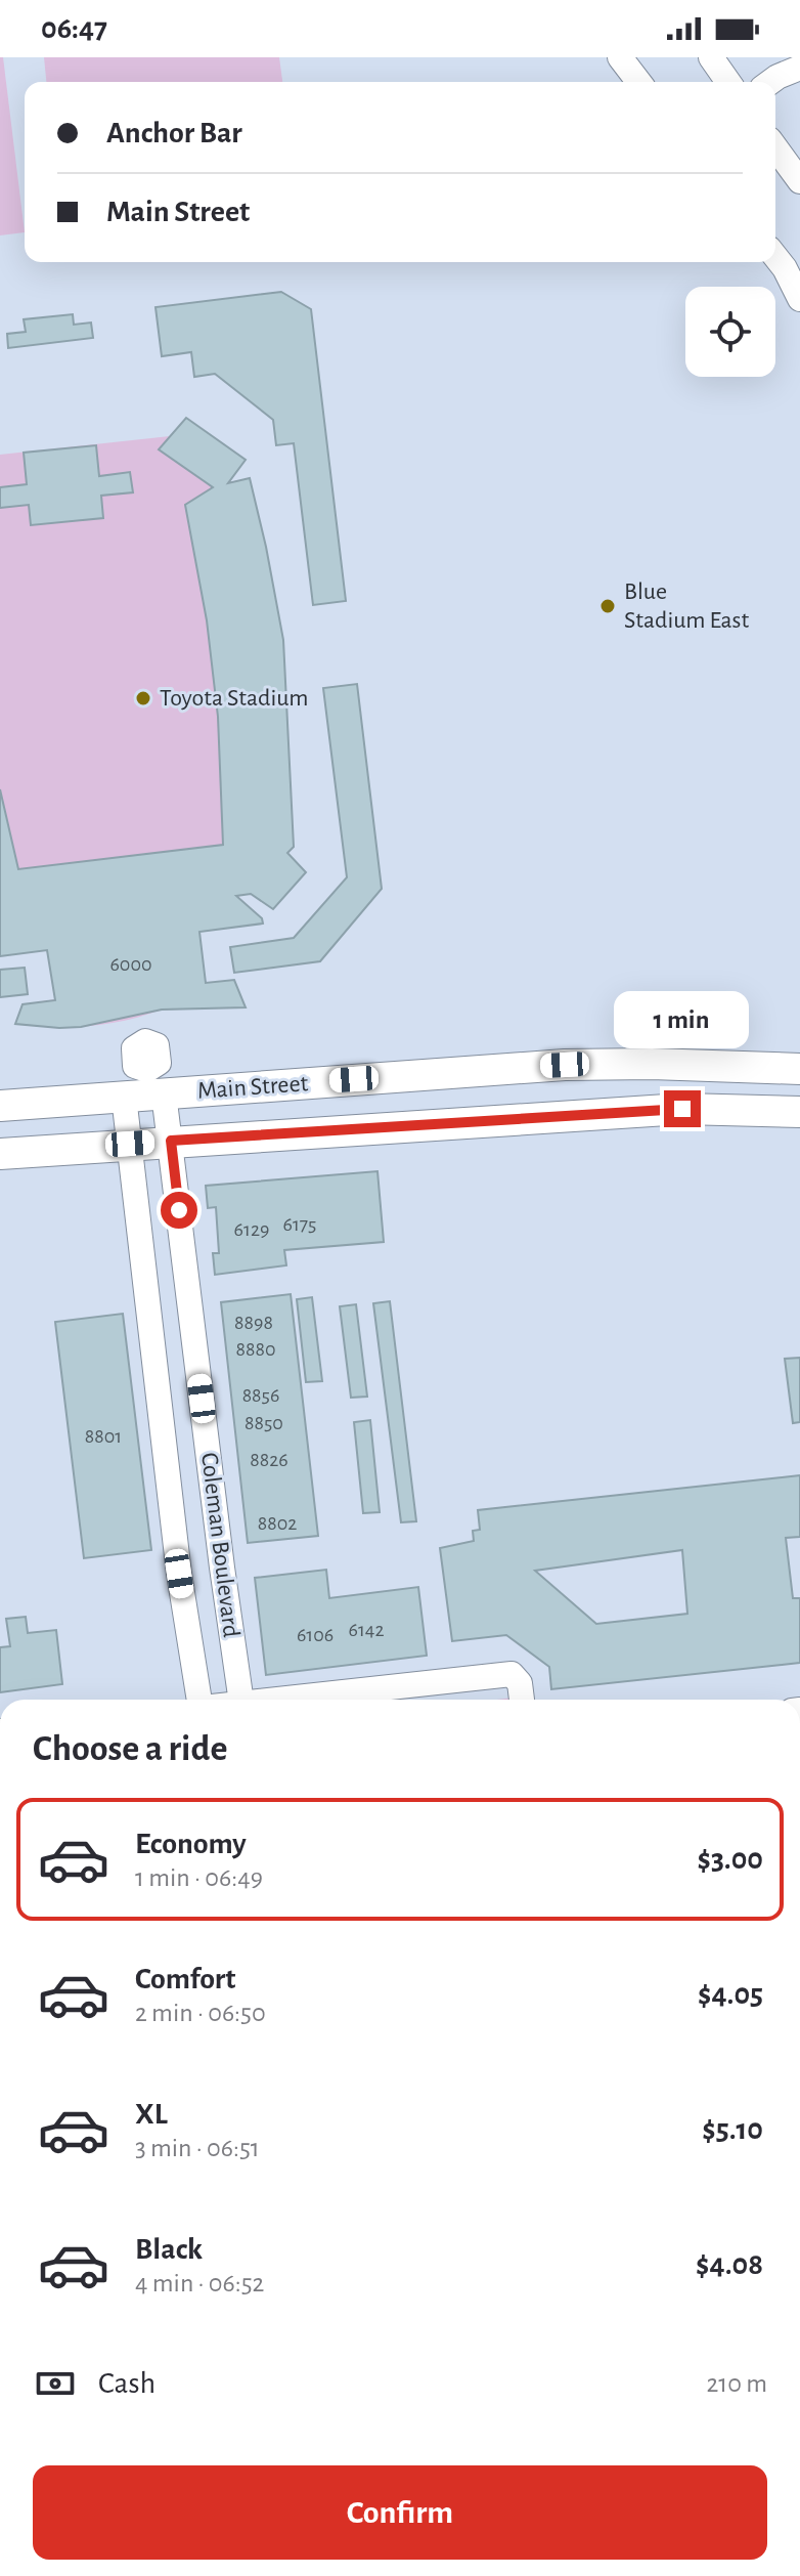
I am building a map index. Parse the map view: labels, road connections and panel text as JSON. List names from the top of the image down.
{
  "streets": {
    "main road": ["Main Street"],
    "street": ["Coleman Boulevard"]
  },
  "crossings": [
    ["Main Street", "Coleman Boulevard"]
  ],
  "places": ["Blue Stadium East", "Toyota Stadium"],
  "house_numbers": [
    "6000",
    "6175",
    "6129",
    "8898",
    "8880",
    "8856",
    "8850",
    "8801",
    "8826",
    "8802",
    "6142",
    "6106"
  ],
  "page": {
    "status": "06:47",
    "banner": ["Anchor Bar", "Main Street"],
    "bubble": "1 min",
    "heading": "Choose a ride",
    "list": [
      {
        "name": "Economy",
        "note": "1 min · 06:49",
        "value": "$3.00"
      },
      {
        "name": "Comfort",
        "note": "2 min · 06:50",
        "value": "$4.05"
      },
      {
        "name": "XL",
        "note": "3 min · 06:51",
        "value": "$5.10"
      },
      {
        "name": "Black",
        "note": "4 min · 06:52",
        "value": "$4.08"
      }
    ],
    "pay": ["Cash", "210 m"],
    "buttons": "Confirm"
  }
}
